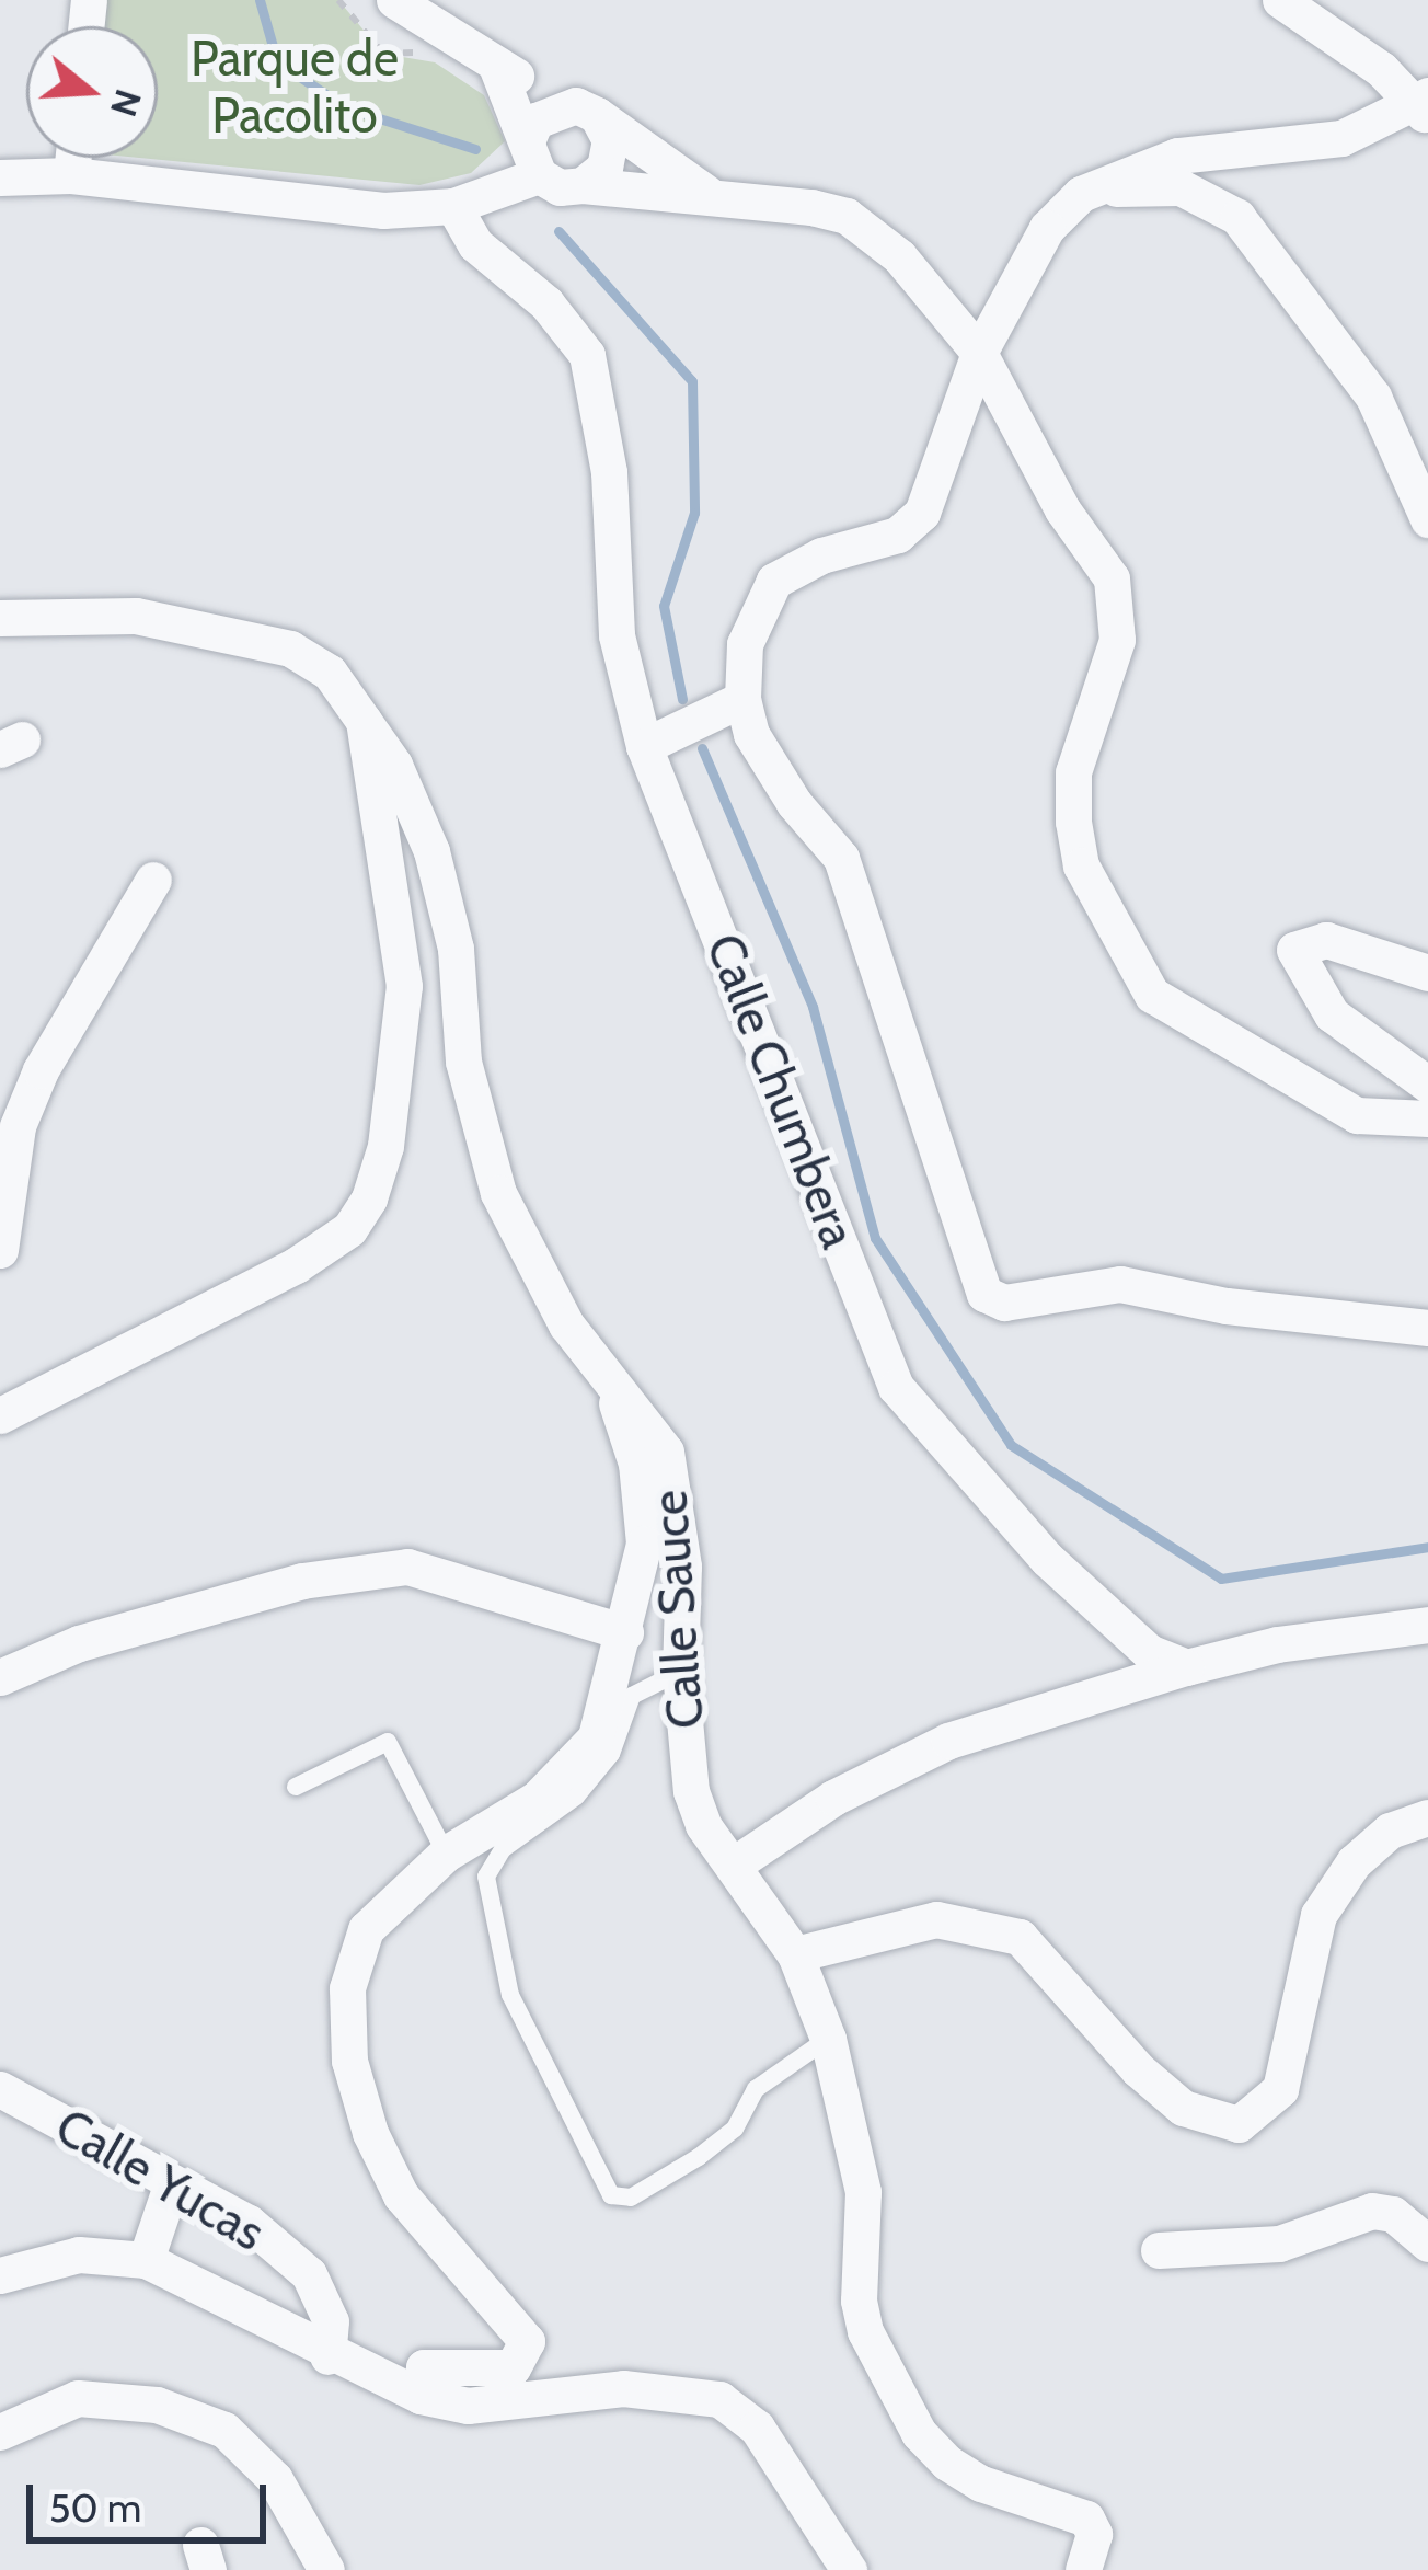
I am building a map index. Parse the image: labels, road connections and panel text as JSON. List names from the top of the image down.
{
  "streets": {
    "street": ["Calle Chumbera", "Calle Sauce", "Calle Yucas"]
  },
  "parks": ["Parque de Pacolito"],
  "scale_bar": "50 m",
  "north": "right"
}
